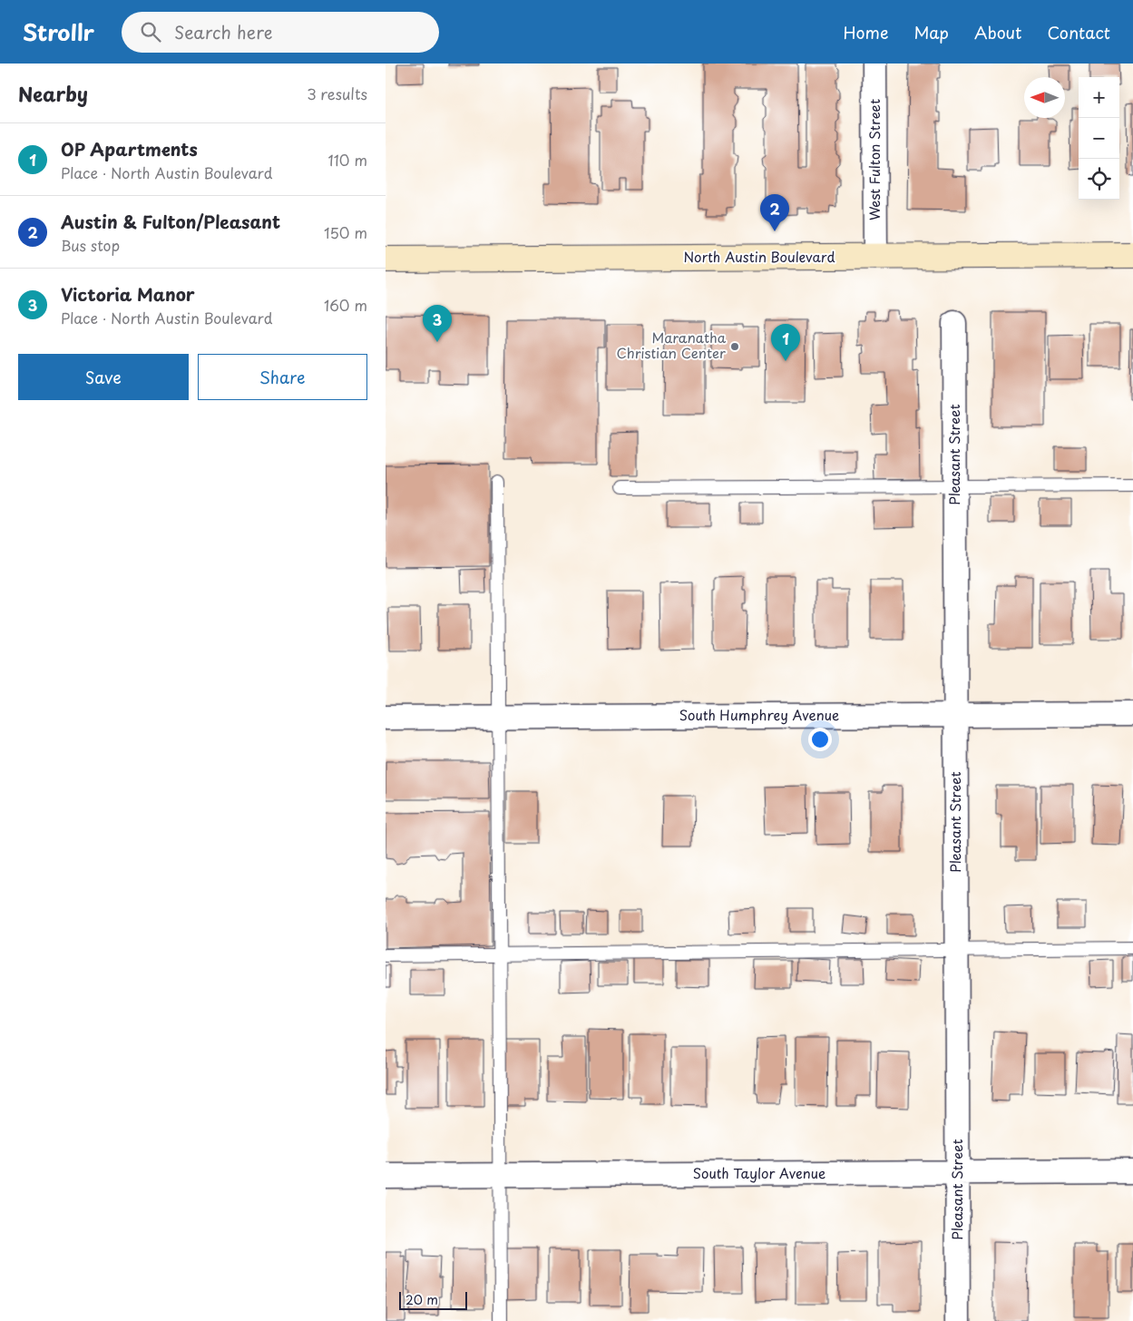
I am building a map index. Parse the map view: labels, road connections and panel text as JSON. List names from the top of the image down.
{
  "streets": {
    "street": [
      "West Fulton Street",
      "North Austin Boulevard",
      "Pleasant Street",
      "South Humphrey Avenue",
      "South Taylor Avenue"
    ]
  },
  "crossings": [
    ["West Fulton Street", "North Austin Boulevard"],
    ["Pleasant Street", "South Humphrey Avenue"],
    ["Pleasant Street", "South Taylor Avenue"]
  ],
  "places": ["Maranatha Christian Center"],
  "scale_bar": "20 m",
  "north": "left",
  "page": {
    "header": "Strollr",
    "search": "Search here",
    "nav": [
      "Home",
      "Map",
      "About",
      "Contact"
    ],
    "heading": ["Nearby", "3 results"],
    "map_buttons": ["+", "−"],
    "list": [
      {
        "mark": "1",
        "name": "OP Apartments",
        "note": "Place · North Austin Boulevard",
        "value": "110 m"
      },
      {
        "mark": "2",
        "name": "Austin & Fulton/Pleasant",
        "note": "Bus stop",
        "value": "150 m"
      },
      {
        "mark": "3",
        "name": "Victoria Manor",
        "note": "Place · North Austin Boulevard",
        "value": "160 m"
      }
    ],
    "pins": ["2", "3", "1"],
    "buttons": ["Save", "Share"],
    "scale": "20 m"
  }
}
